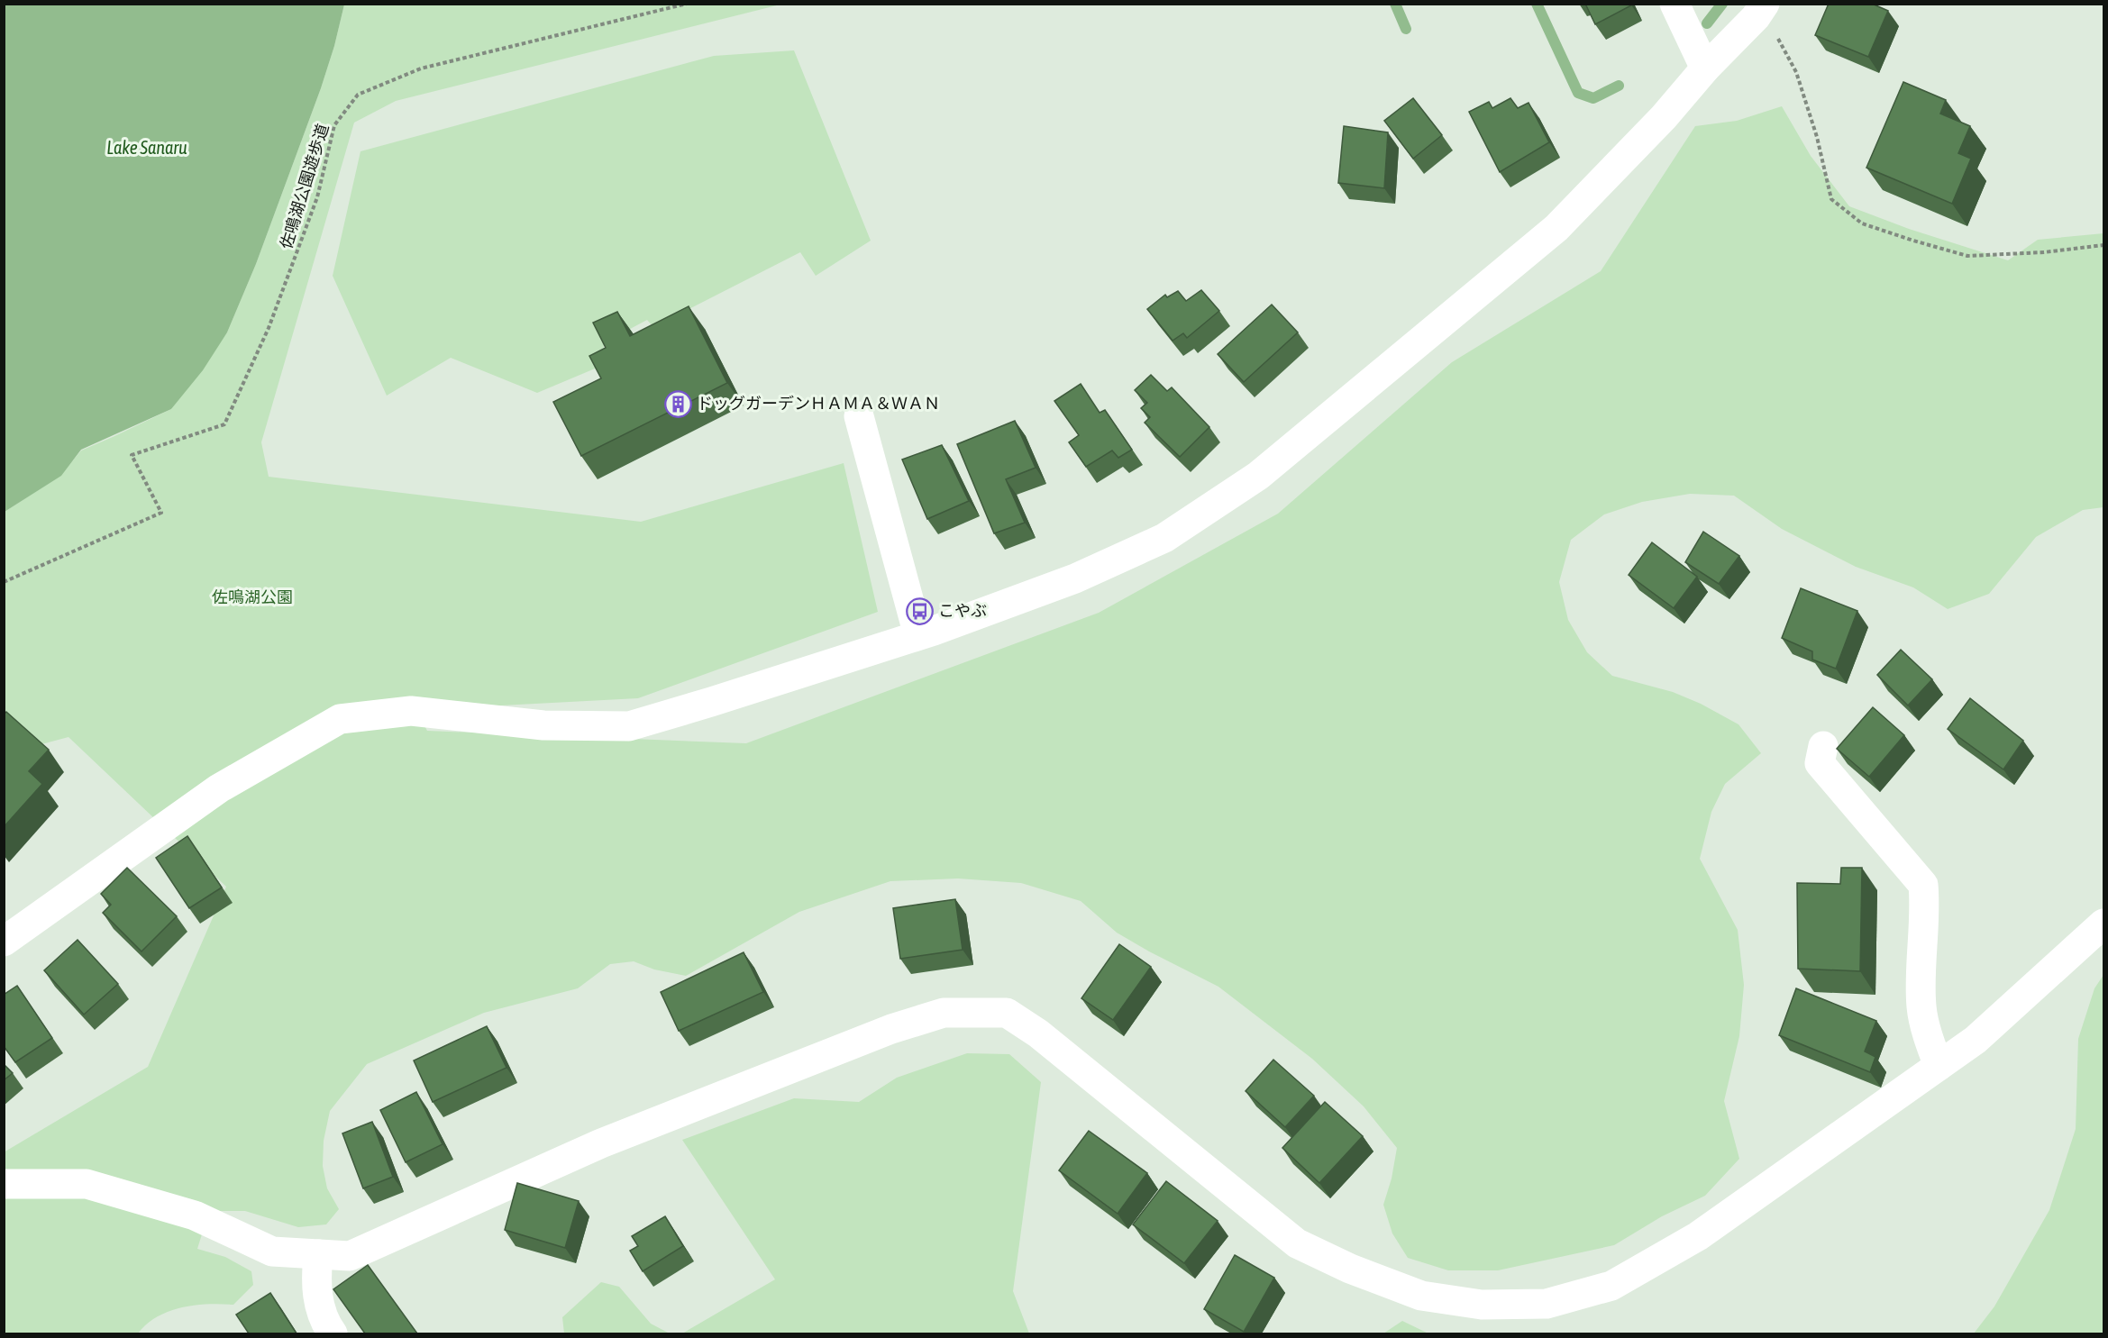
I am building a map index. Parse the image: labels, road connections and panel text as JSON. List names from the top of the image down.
{
  "streets": {
    "path": ["佐鳴湖公園遊歩道"]
  },
  "water": ["Lake Sanaru"],
  "parks": ["佐鳴湖公園"],
  "places": {
    "building": ["ドッグガーデンＨＡＭＡ＆ＷＡＮ"],
    "bus stop": ["こやぶ"]
  }
}
